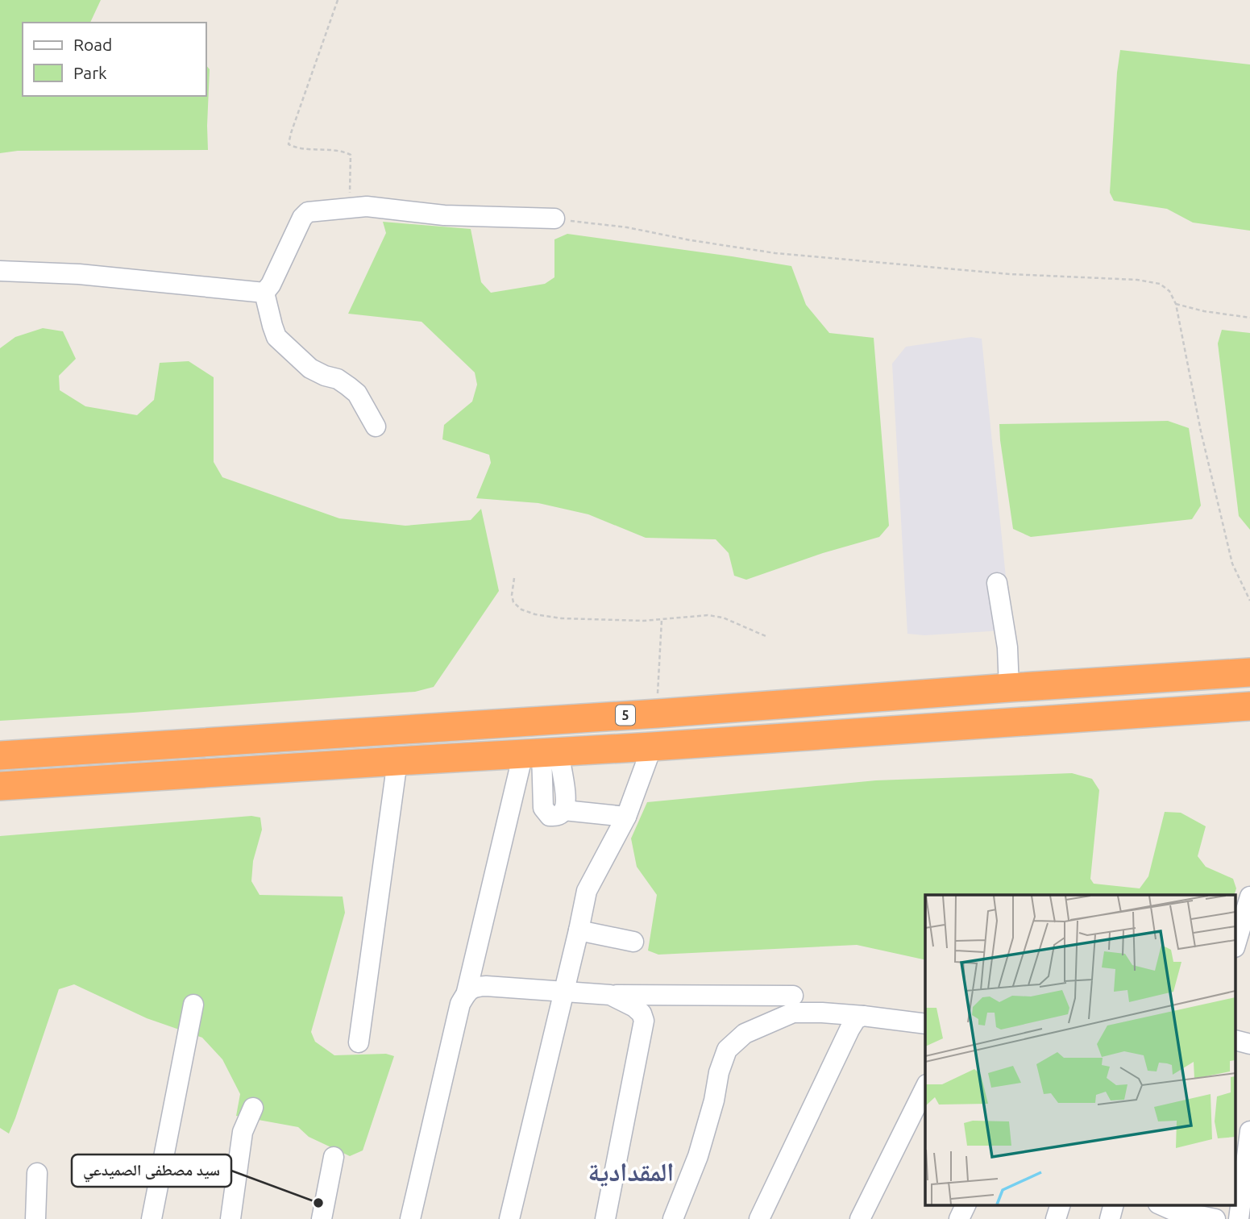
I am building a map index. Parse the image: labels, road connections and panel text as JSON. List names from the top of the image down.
{
  "streets": {
    "highway": ["5"]
  },
  "districts": ["المقدادیة"],
  "places": ["سيد مصطفى الصميدعي"],
  "legend": ["Road", "Park"]
}
